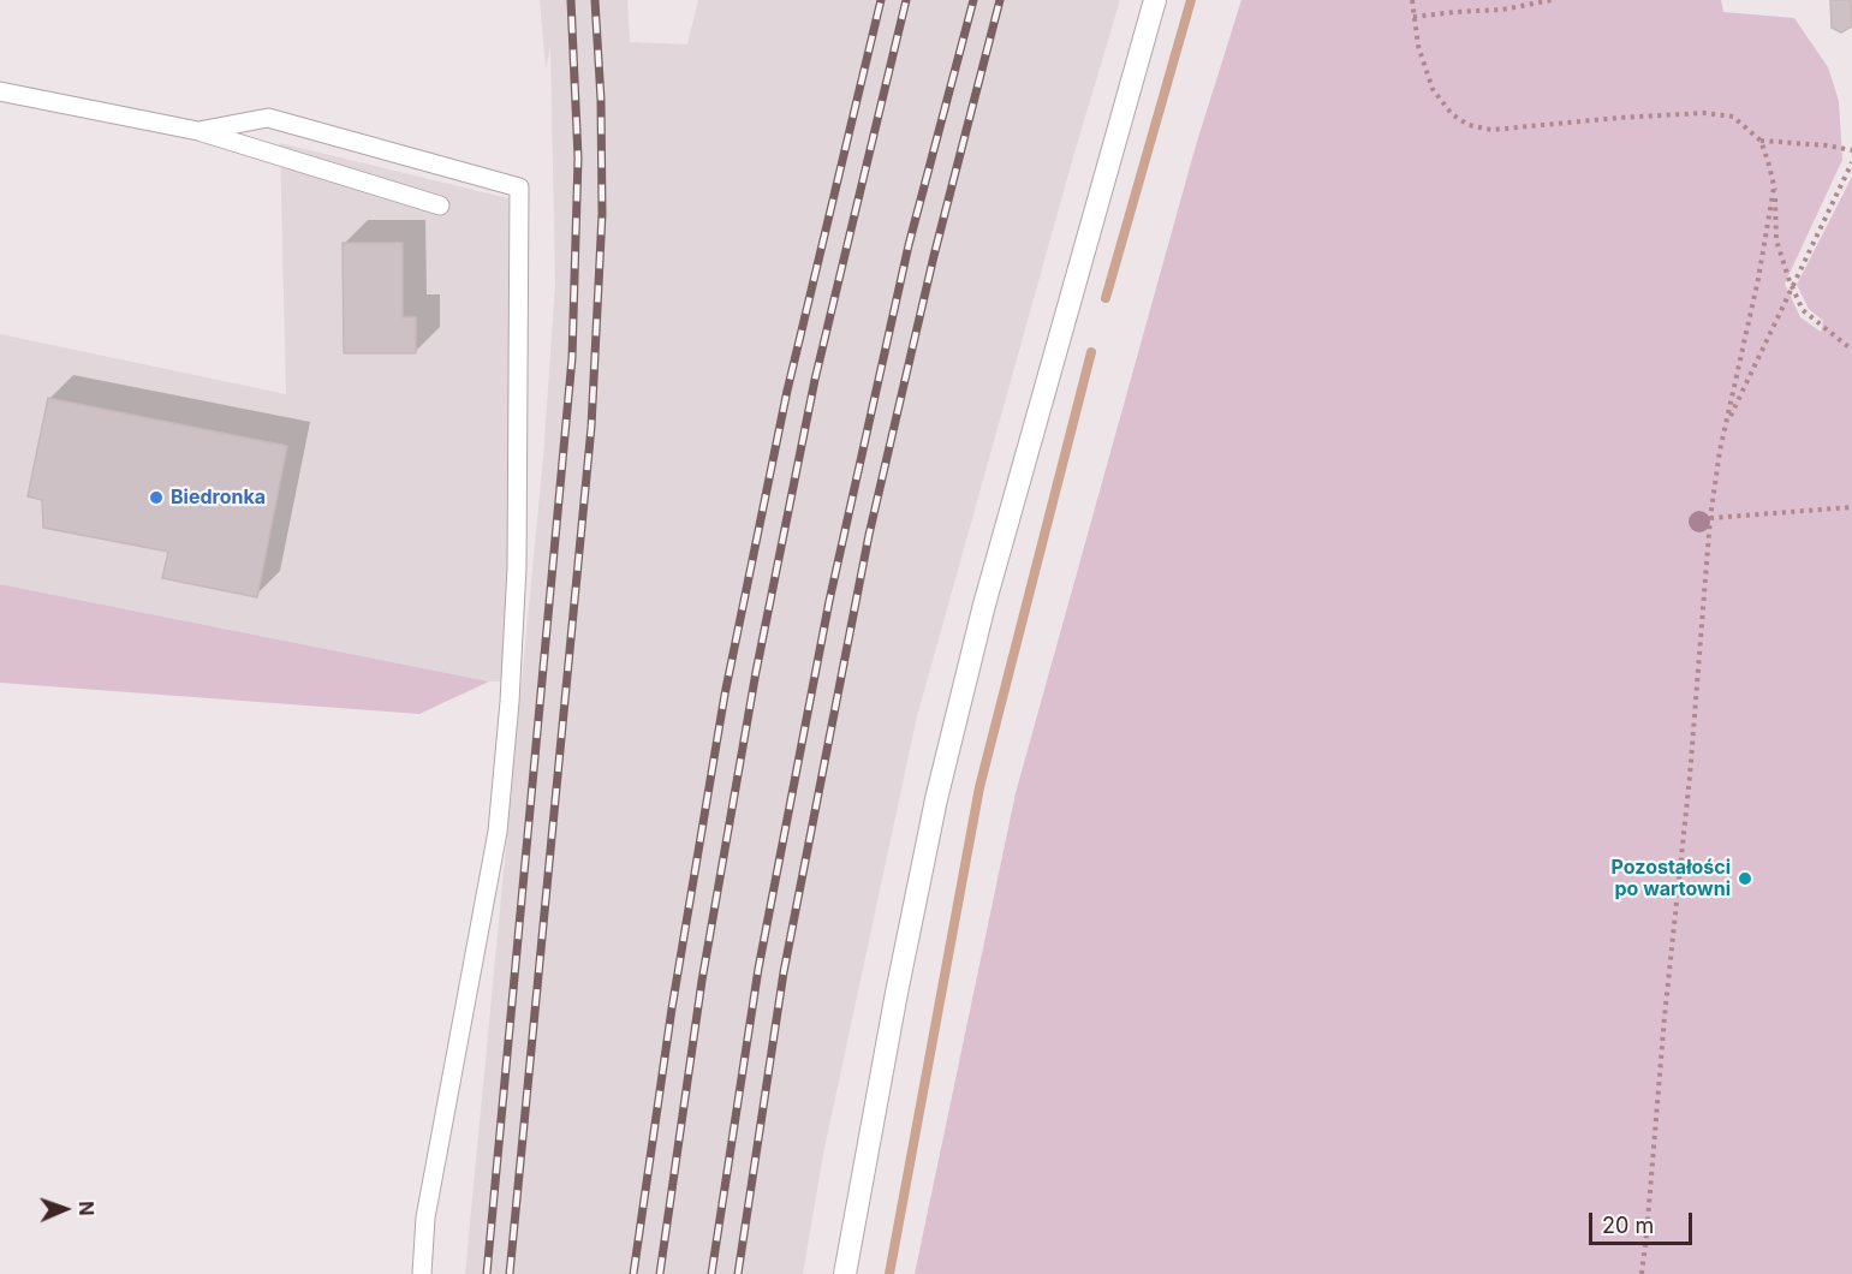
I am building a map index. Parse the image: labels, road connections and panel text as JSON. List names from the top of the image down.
{
  "places": ["Biedronka", "Pozostałości po wartowni"],
  "scale_bar": "20 m",
  "north": "right"
}
